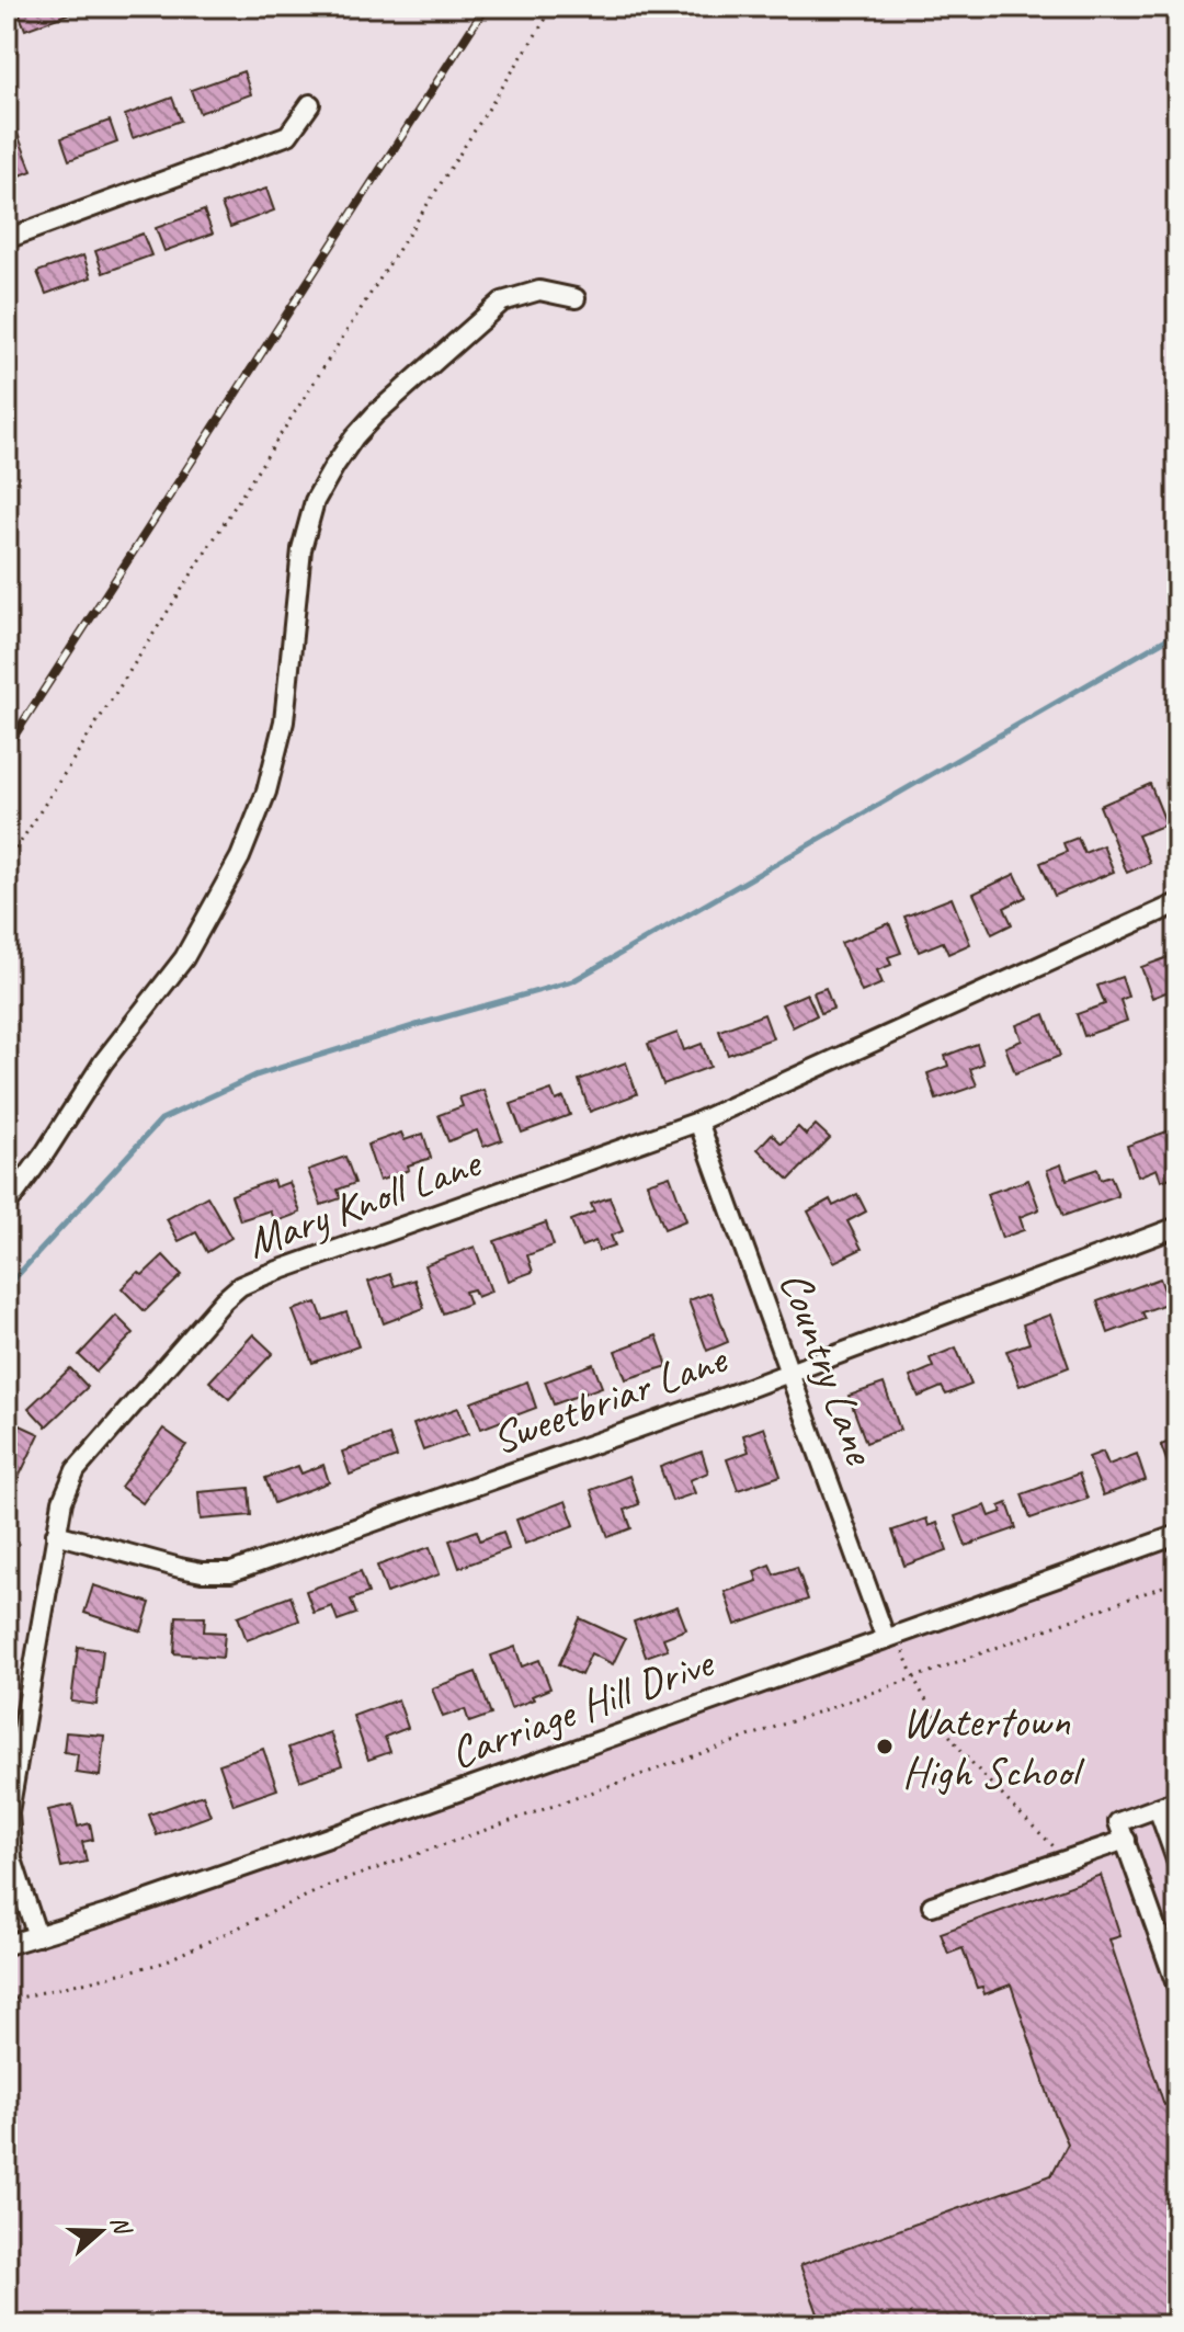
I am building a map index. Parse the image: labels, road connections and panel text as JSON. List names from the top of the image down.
{
  "streets": {
    "street": [
      "Mary Knoll Lane",
      "Country Lane",
      "Sweetbriar Lane",
      "Carriage Hill Drive"
    ]
  },
  "crossings": [
    ["Mary Knoll Lane", "Country Lane"],
    ["Mary Knoll Lane", "Sweetbriar Lane"],
    ["Mary Knoll Lane", "Carriage Hill Drive"],
    ["Country Lane", "Sweetbriar Lane"],
    ["Country Lane", "Carriage Hill Drive"]
  ],
  "places": ["Watertown High School"],
  "north": "right"
}
